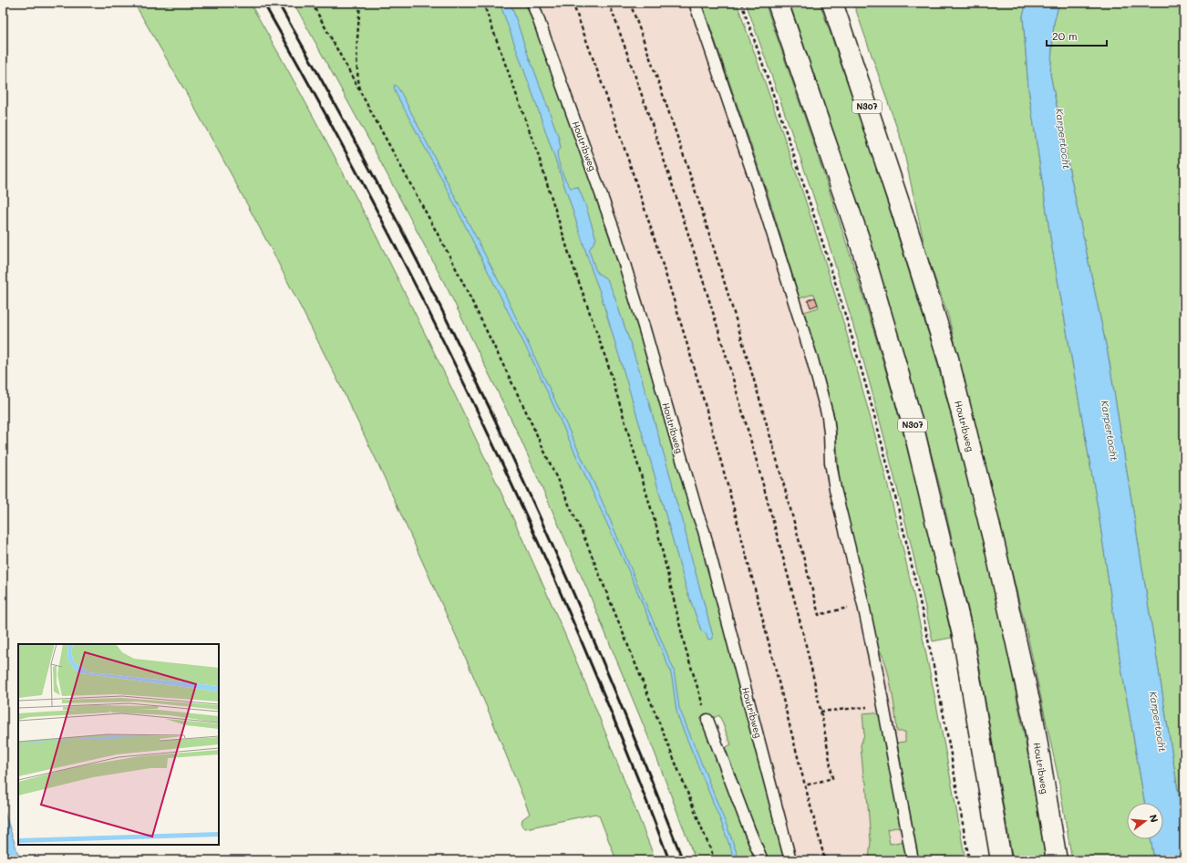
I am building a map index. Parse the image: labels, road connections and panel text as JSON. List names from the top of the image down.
{
  "streets": {
    "main road": ["N307", "Houtribweg"]
  },
  "water": ["Karpertocht"],
  "scale_bar": "20 m",
  "north": "right"
}
